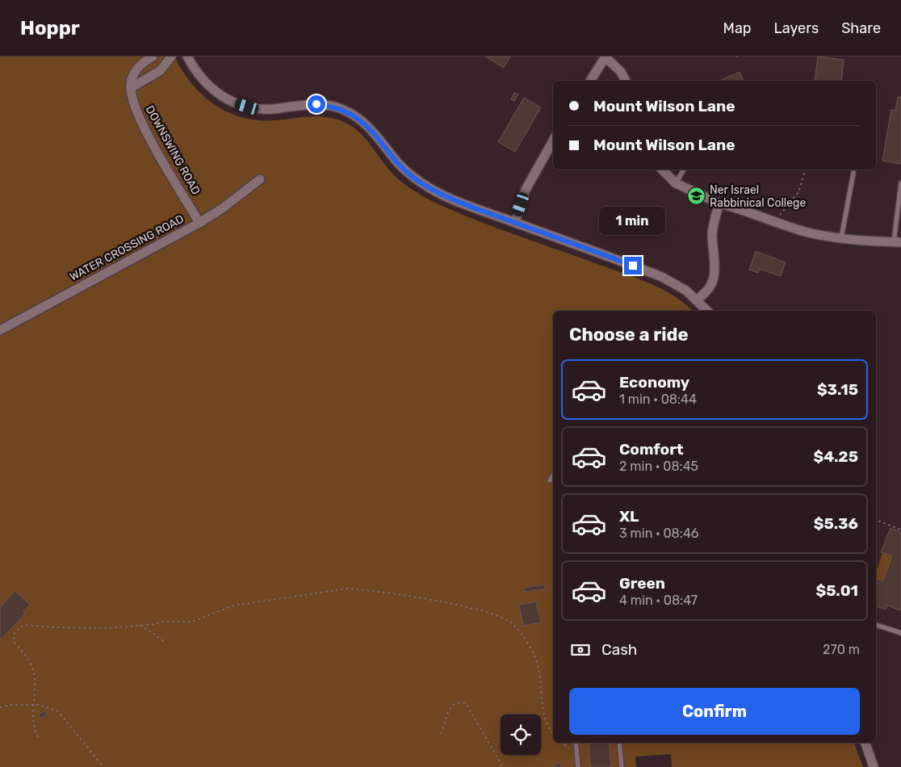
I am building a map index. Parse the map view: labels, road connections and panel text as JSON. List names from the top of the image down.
{
  "streets": {
    "street": ["DOWNSWING ROAD", "WATER CROSSING ROAD"]
  },
  "crossings": [
    ["DOWNSWING ROAD", "WATER CROSSING ROAD"]
  ],
  "places": {
    "school or university": ["Ner Israel Rabbinical College"]
  },
  "page": {
    "header": "Hoppr",
    "nav": ["Map", "Layers", "Share"],
    "banner": ["Mount Wilson Lane", "Mount Wilson Lane"],
    "bubble": "1 min",
    "heading": "Choose a ride",
    "list": [
      {
        "name": "Economy",
        "note": "1 min · 08:44",
        "value": "$3.15"
      },
      {
        "name": "Comfort",
        "note": "2 min · 08:45",
        "value": "$4.25"
      },
      {
        "name": "XL",
        "note": "3 min · 08:46",
        "value": "$5.36"
      },
      {
        "name": "Green",
        "note": "4 min · 08:47",
        "value": "$5.01"
      }
    ],
    "pay": ["Cash", "270 m"],
    "buttons": "Confirm"
  }
}
